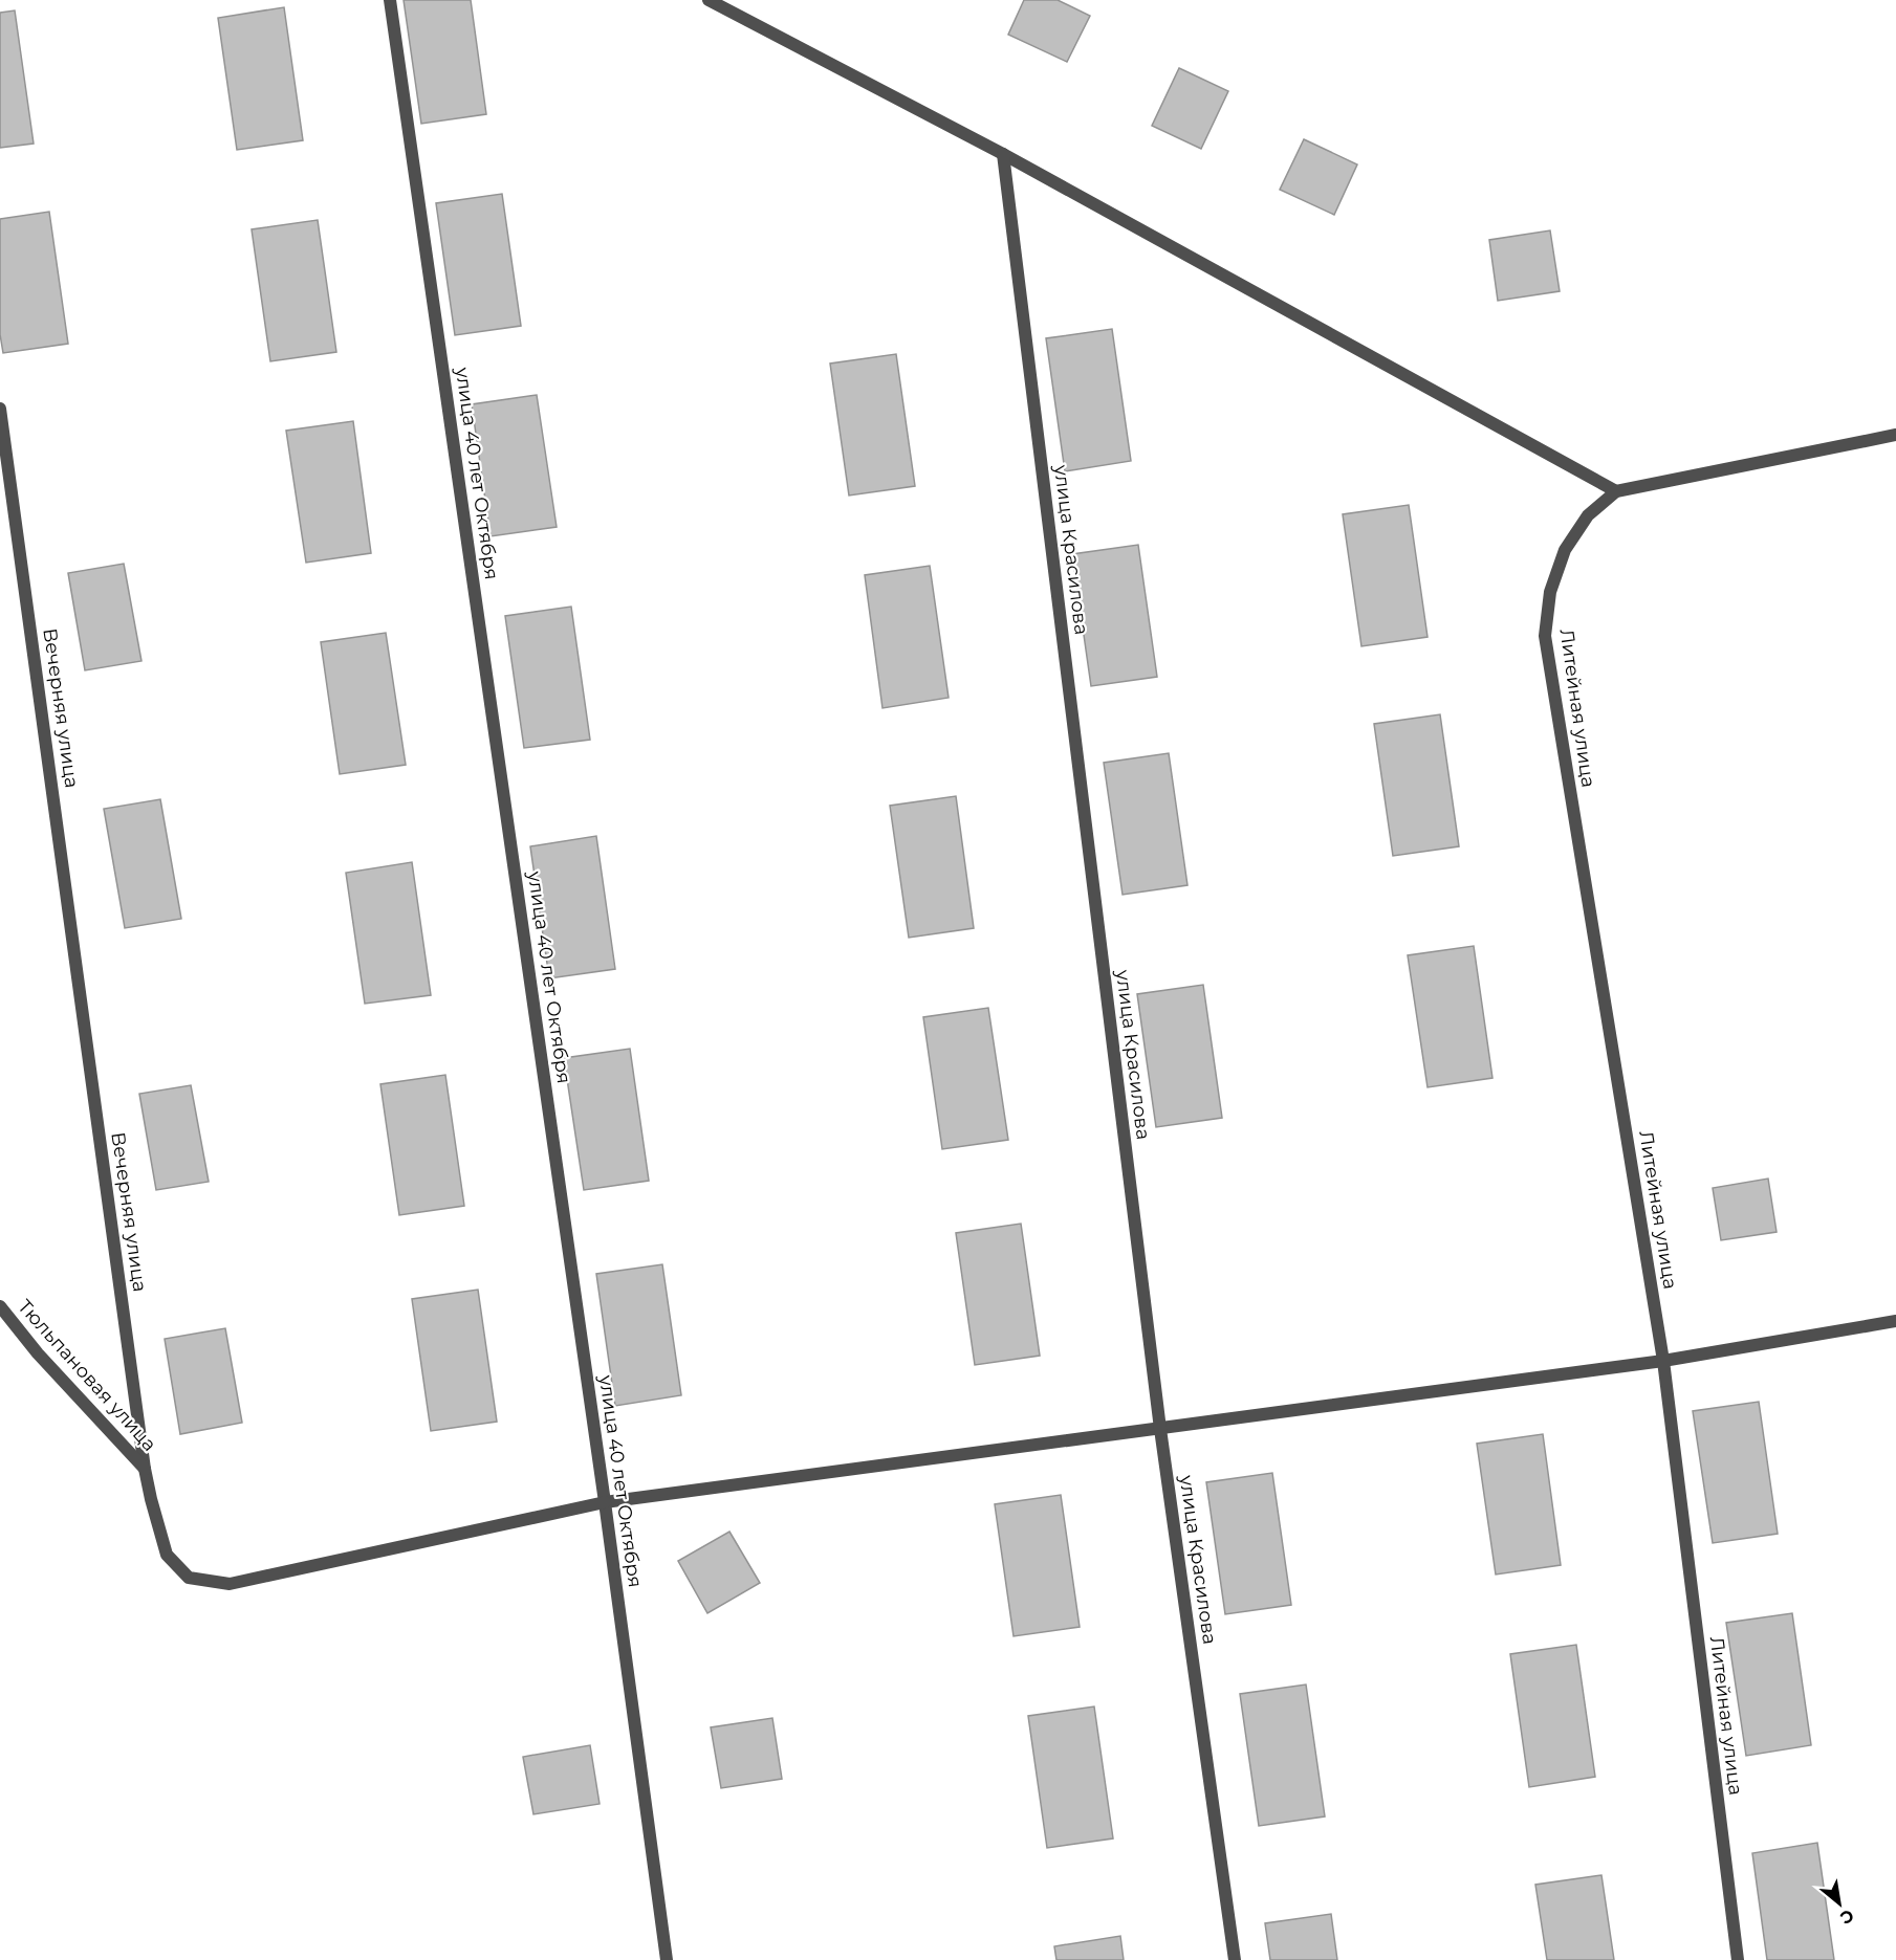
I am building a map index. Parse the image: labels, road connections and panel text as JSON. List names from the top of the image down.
{
  "streets": {
    "street": [
      "улица 40 лет Октября",
      "улица Красилова",
      "Вечерняя улица",
      "Литейная улица",
      "Тюльпановая улица"
    ]
  },
  "crossings": [
    ["улица 40 лет Октября", "Вечерняя улица"],
    ["улица Красилова", "Вечерняя улица"],
    ["Вечерняя улица", "Литейная улица"],
    ["Вечерняя улица", "Тюльпановая улица"]
  ],
  "north": "bottom right"
}
